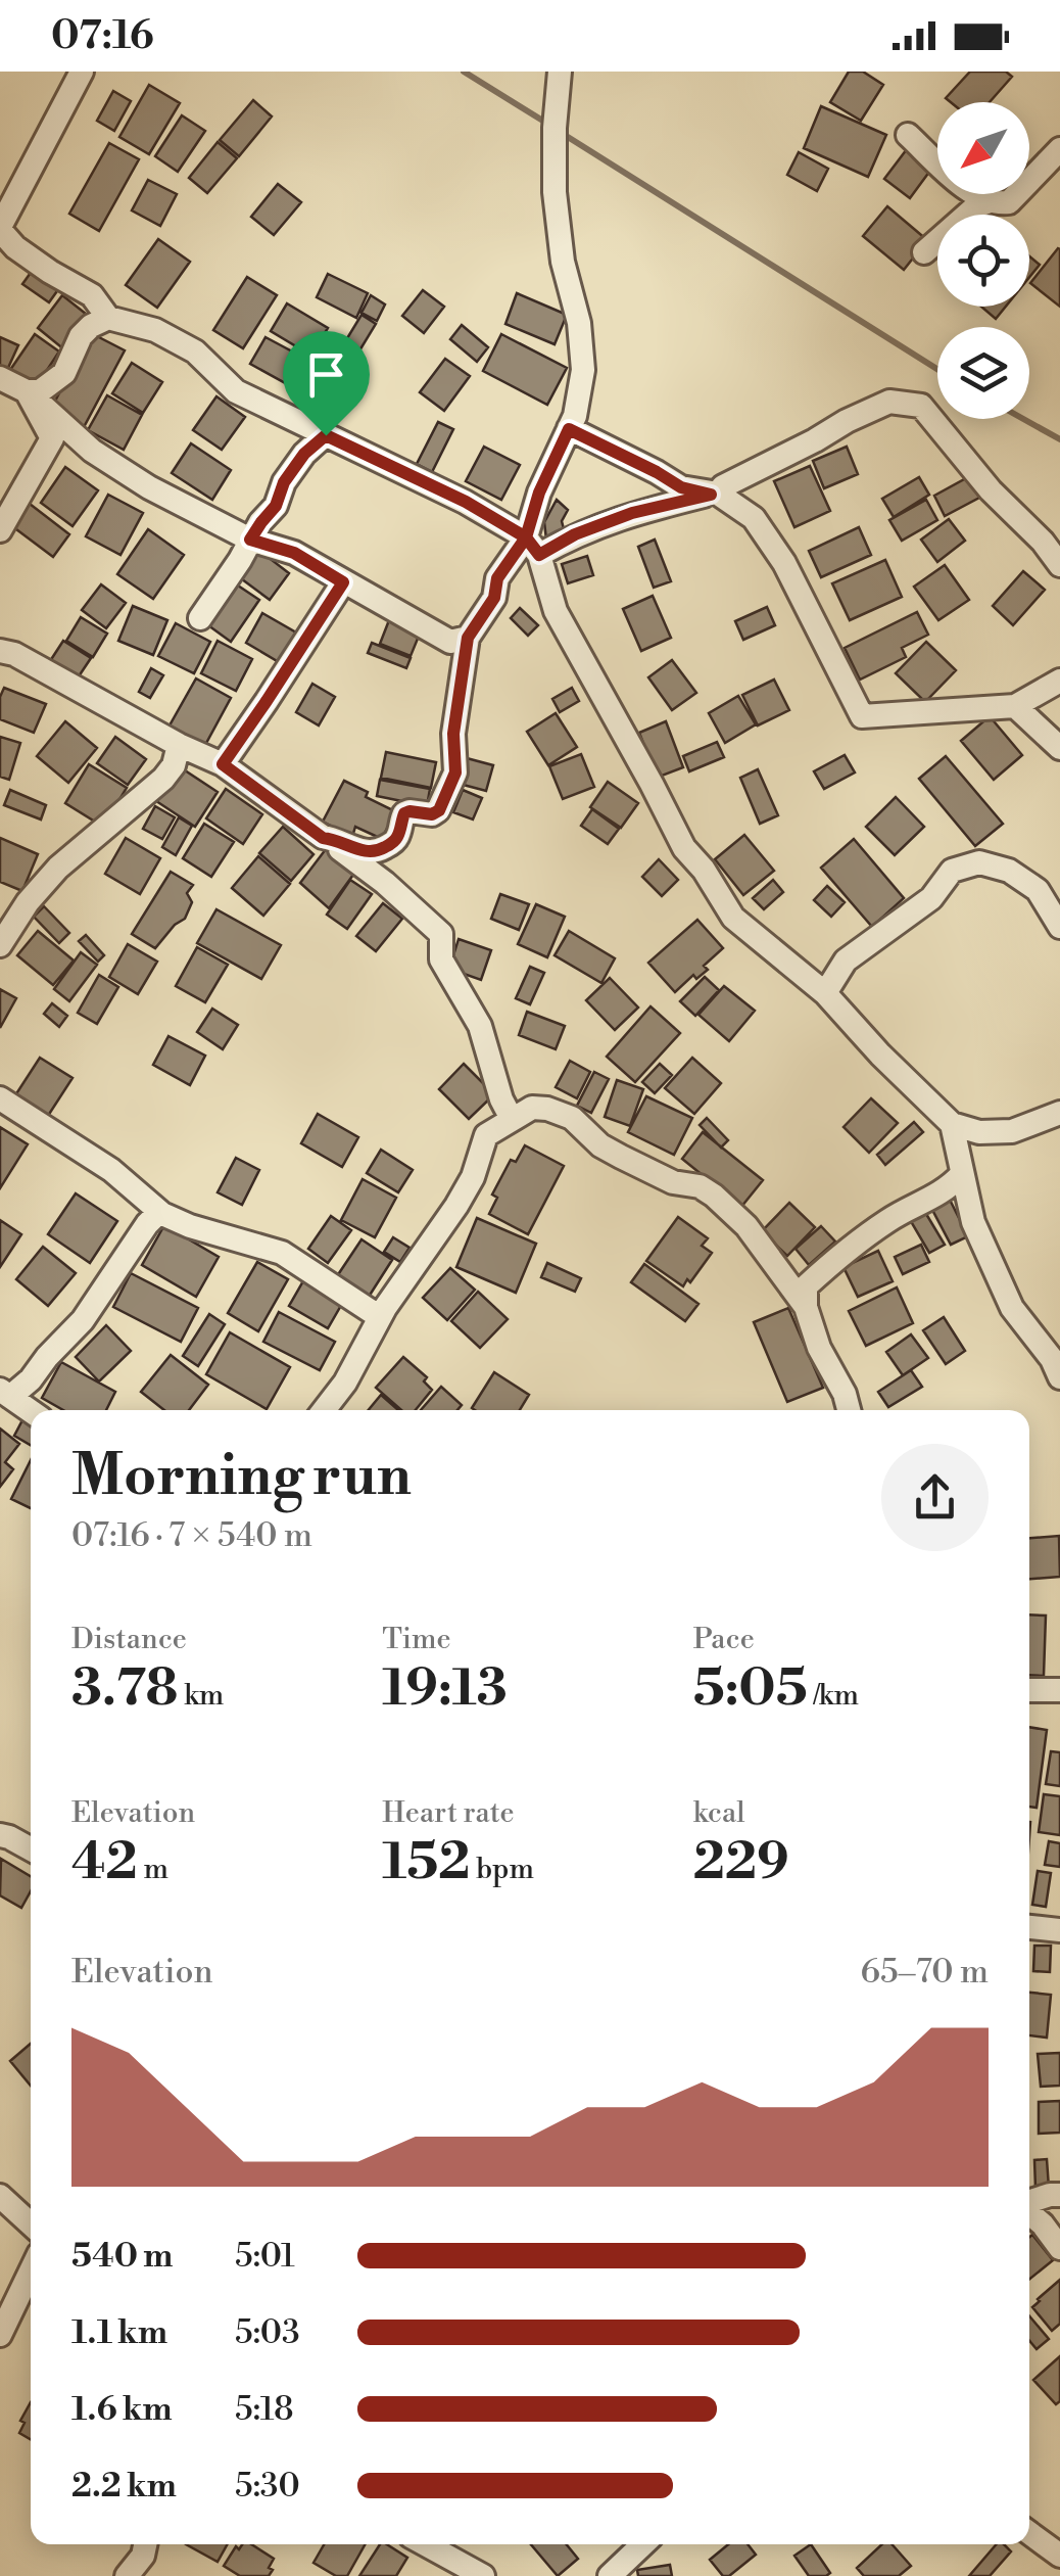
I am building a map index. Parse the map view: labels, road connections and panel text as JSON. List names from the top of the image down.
{
  "north": "bottom left",
  "page": {
    "status": "07:16",
    "heading": ["Morning run", "07:16 · 7 × 540 m"],
    "stats": [
      ["Distance", "3.78 km"],
      ["Time", "19:13"],
      ["Pace", "5:05 /km"],
      ["Elevation", "42 m"],
      ["Heart rate", "152 bpm"],
      ["kcal", "229"]
    ],
    "chart": ["Elevation", "65–70 m"],
    "list": [
      {
        "name": "540 m",
        "note": "5:01"
      },
      {
        "name": "1.1 km",
        "note": "5:03"
      },
      {
        "name": "1.6 km",
        "note": "5:18"
      },
      {
        "name": "2.2 km",
        "note": "5:30"
      }
    ]
  }
}
